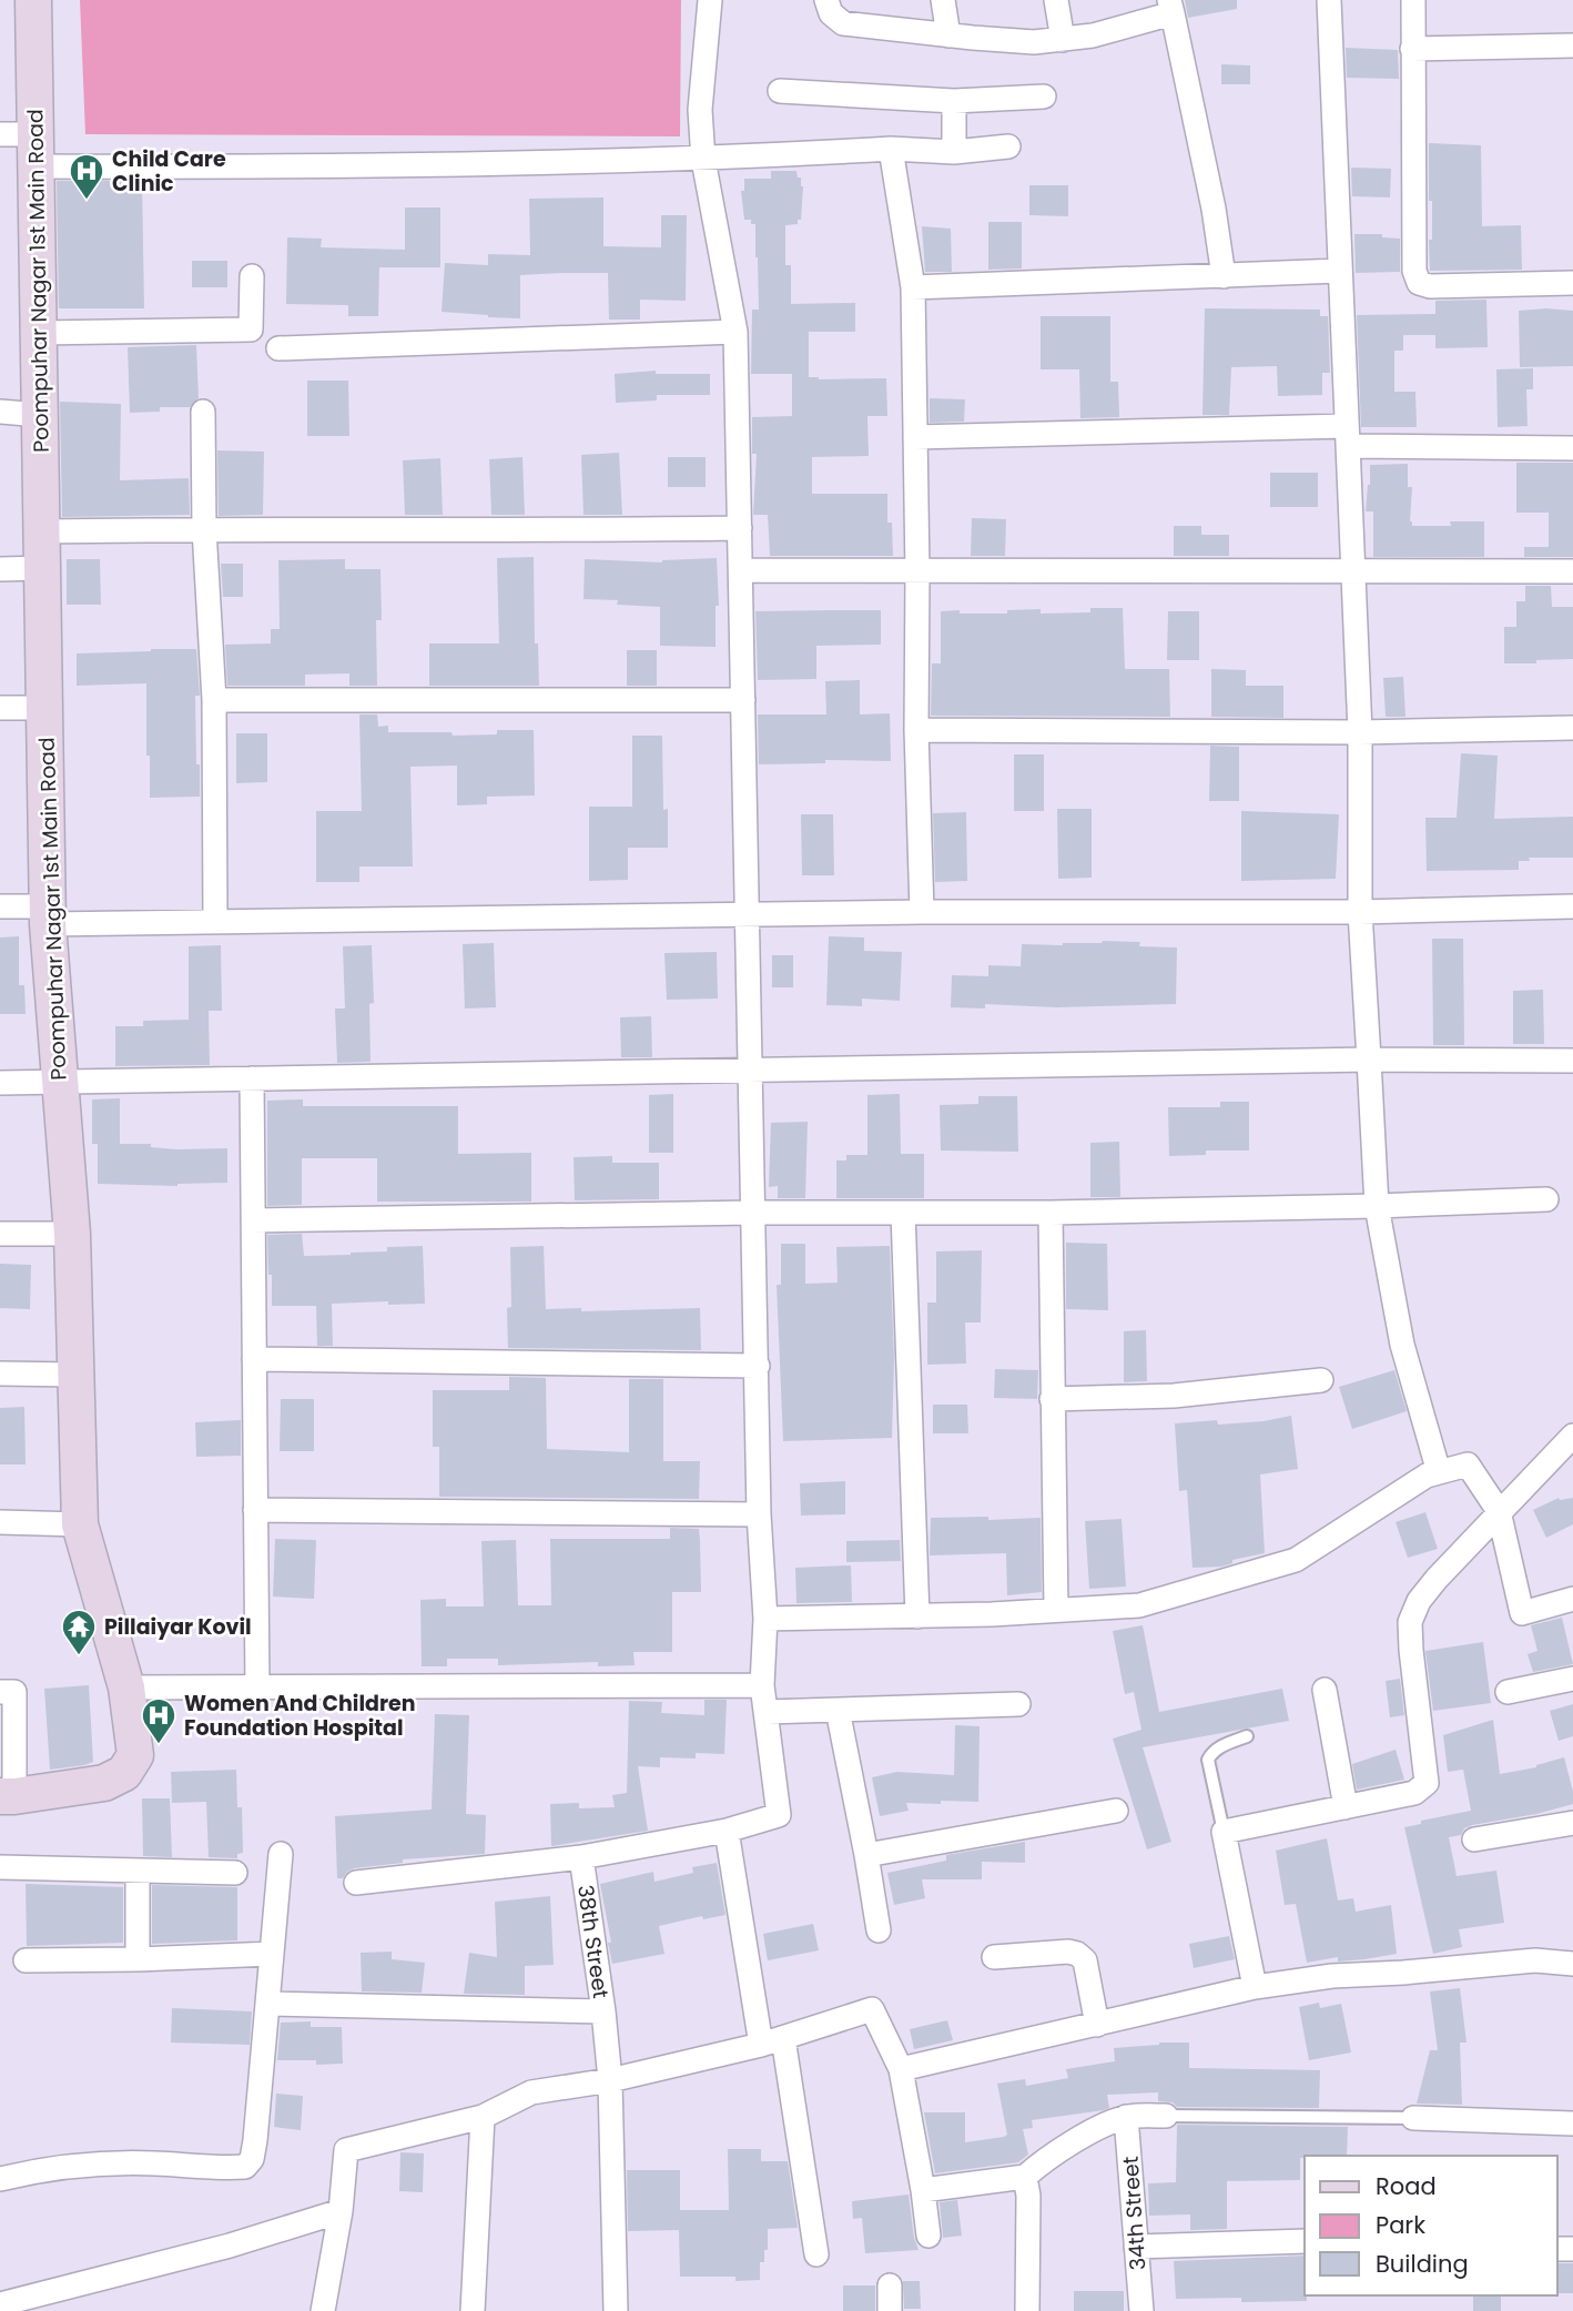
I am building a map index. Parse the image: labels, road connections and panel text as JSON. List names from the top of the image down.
{
  "streets": {
    "main road": ["Poompuhar Nagar 1st Main Road"],
    "street": ["38th Street", "34th Street"]
  },
  "places": {
    "hospital": ["Child Care Clinic", "Women And Children Foundation Hospital"],
    "temple": ["Pillaiyar Kovil"]
  },
  "legend": ["Road", "Park", "Building"]
}
